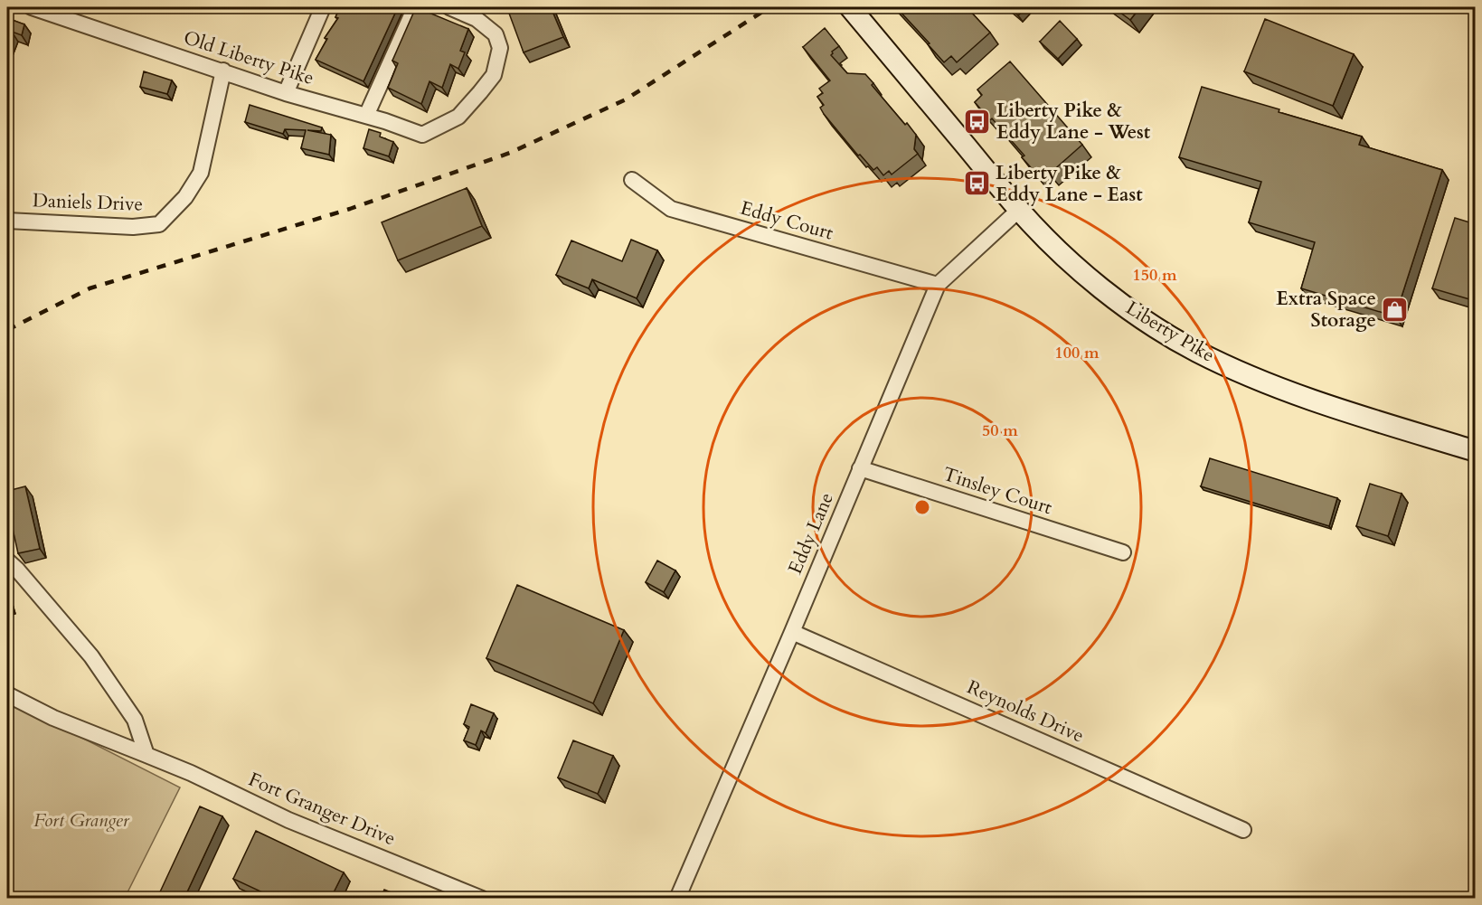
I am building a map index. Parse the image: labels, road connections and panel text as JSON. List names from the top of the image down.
{
  "streets": {
    "street": [
      "Old Liberty Pike",
      "Daniels Drive",
      "Eddy Court",
      "Liberty Pike",
      "Tinsley Court",
      "Eddy Lane",
      "Reynolds Drive",
      "Fort Granger Drive"
    ]
  },
  "crossings": [
    ["Old Liberty Pike", "Daniels Drive"],
    ["Eddy Court", "Eddy Lane"],
    ["Liberty Pike", "Eddy Lane"],
    ["Tinsley Court", "Eddy Lane"],
    ["Eddy Lane", "Reynolds Drive"]
  ],
  "parks": ["Fort Granger"],
  "places": {
    "bus stop": ["Liberty Pike & Eddy Lane - West", "Liberty Pike & Eddy Lane - East"],
    "shop": ["Extra Space Storage"]
  },
  "rings": ["150 m", "100 m", "50 m"]
}
